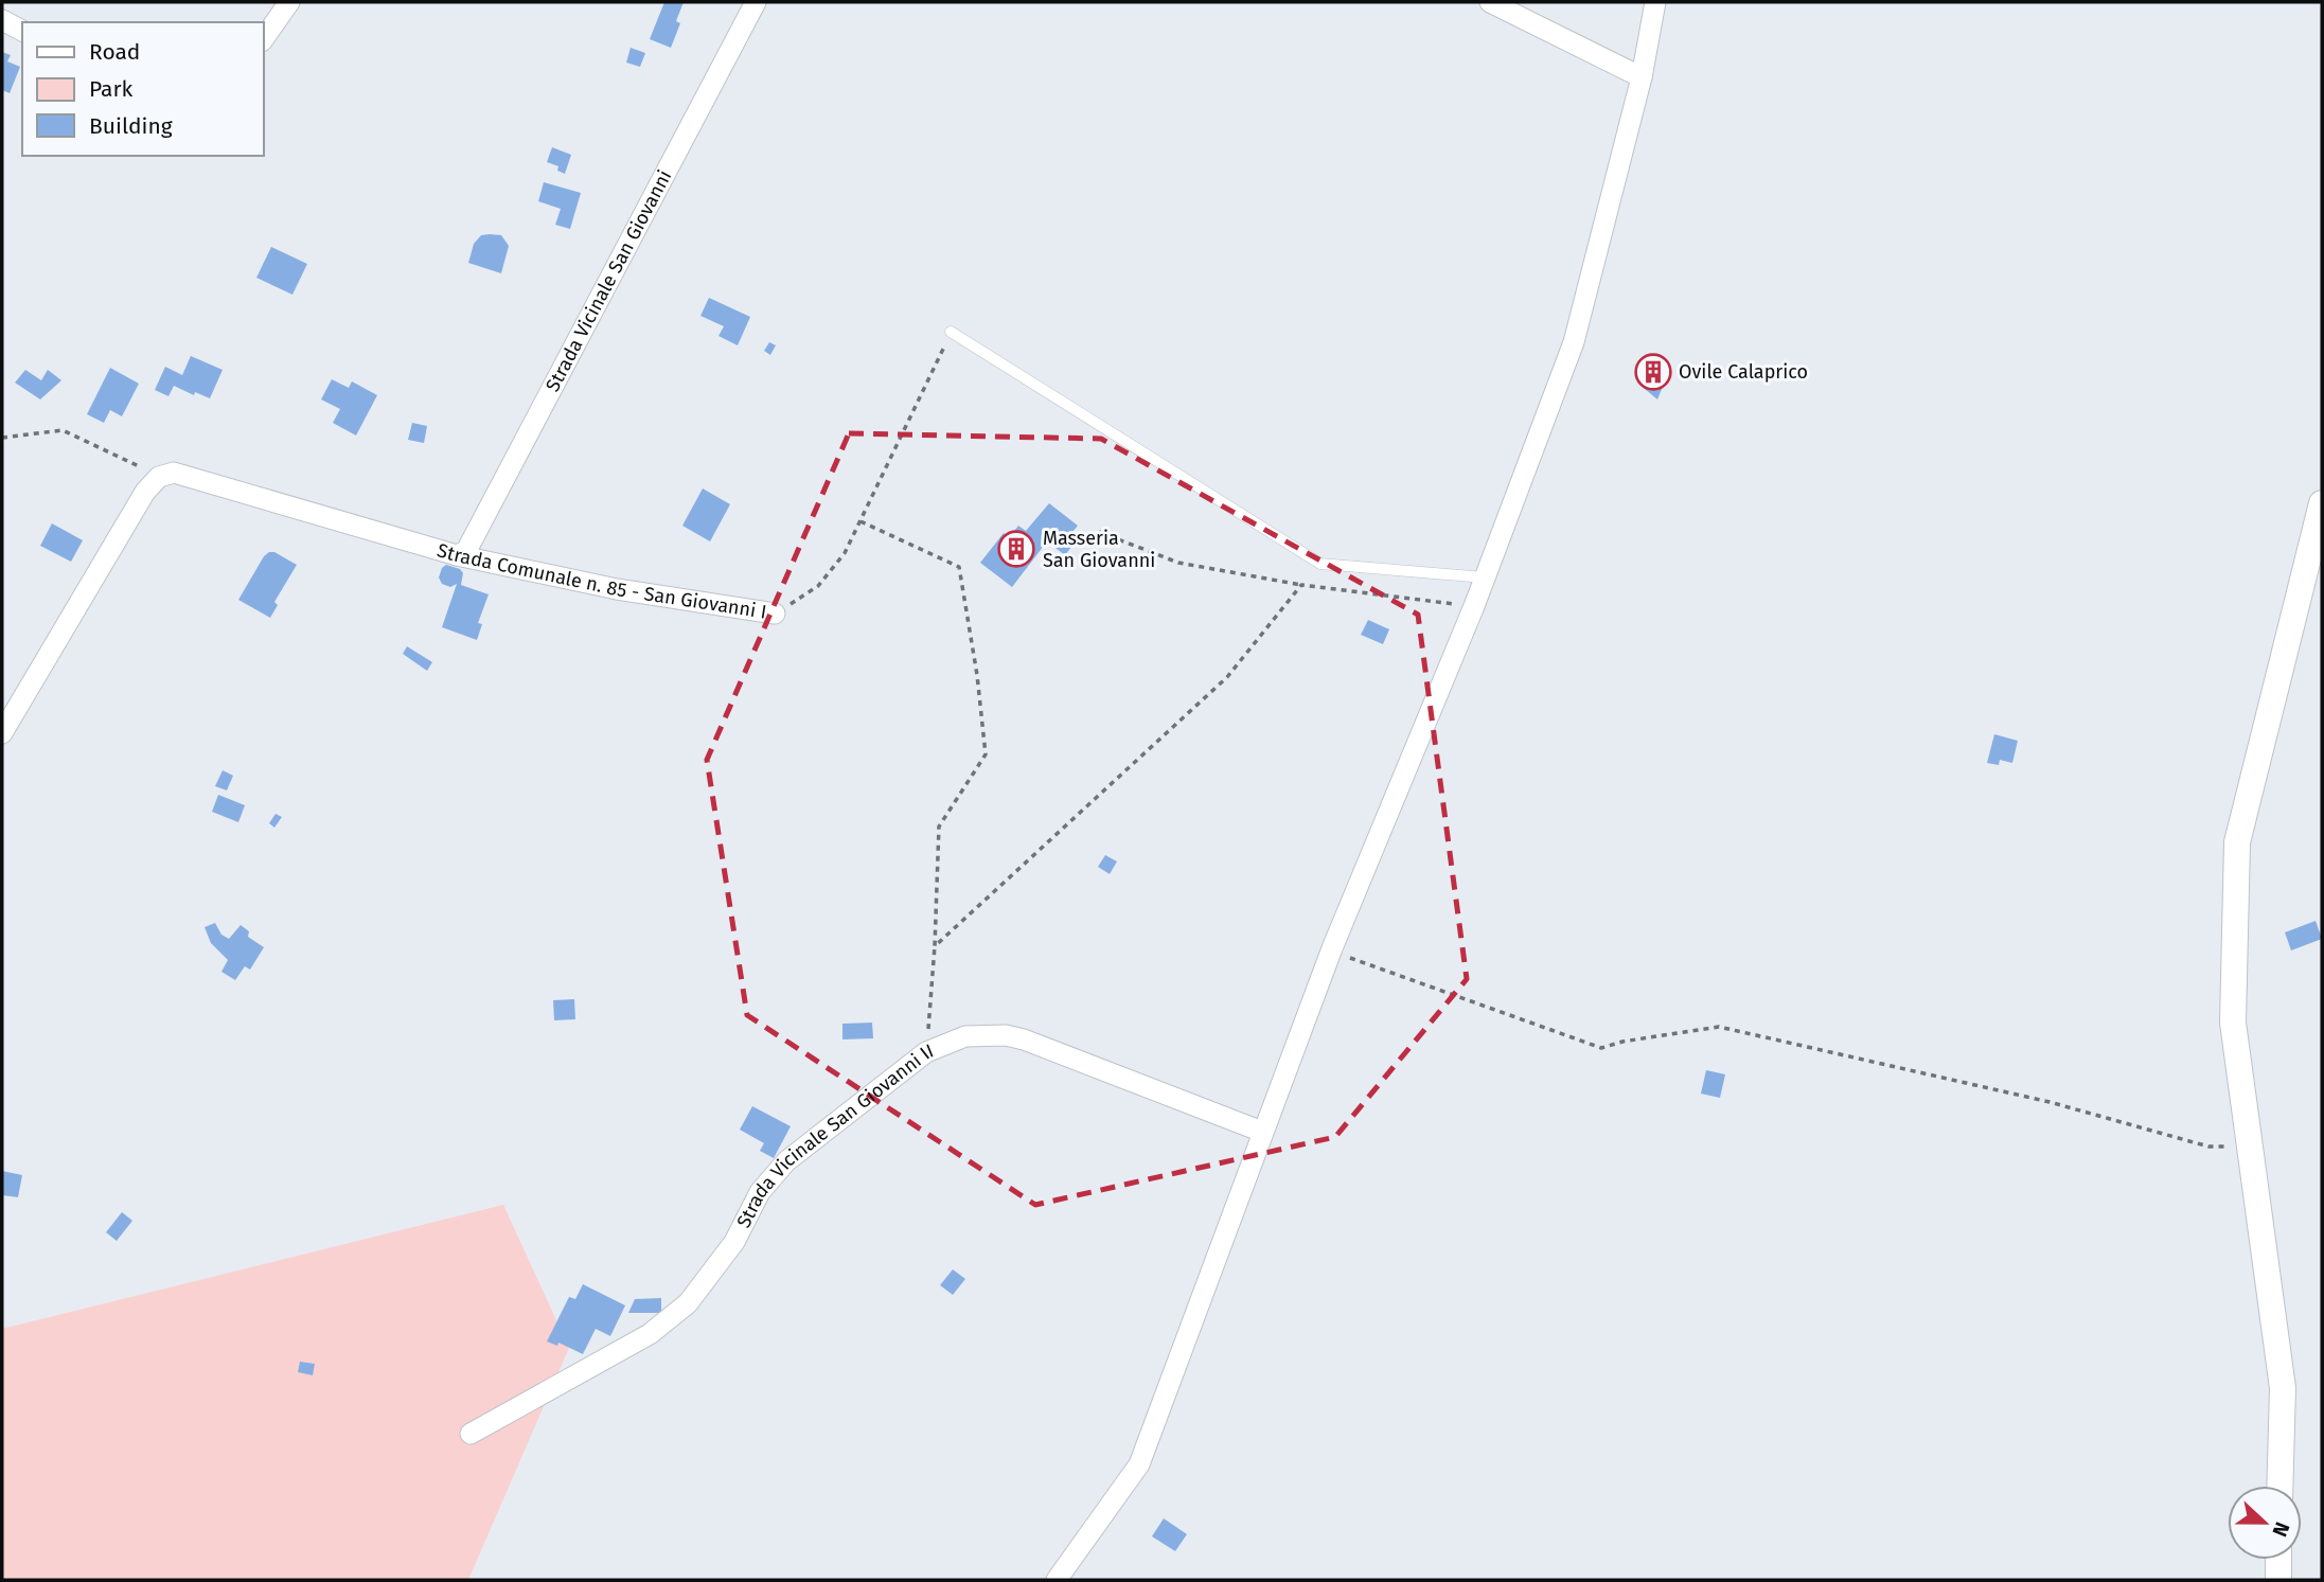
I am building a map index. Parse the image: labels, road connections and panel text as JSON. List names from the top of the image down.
{
  "streets": {
    "street": ["Strada Vicinale San Giovanni", "Strada Comunale n. 85 - San Giovanni I", "Strada Vicinale San Giovanni II"]
  },
  "crossings": [
    ["Strada Vicinale San Giovanni", "Strada Comunale n. 85 - San Giovanni I"]
  ],
  "places": {
    "building": ["Ovile Calaprico", "Masseria San Giovanni"]
  },
  "legend": ["Road", "Park", "Building"],
  "north": "right"
}
